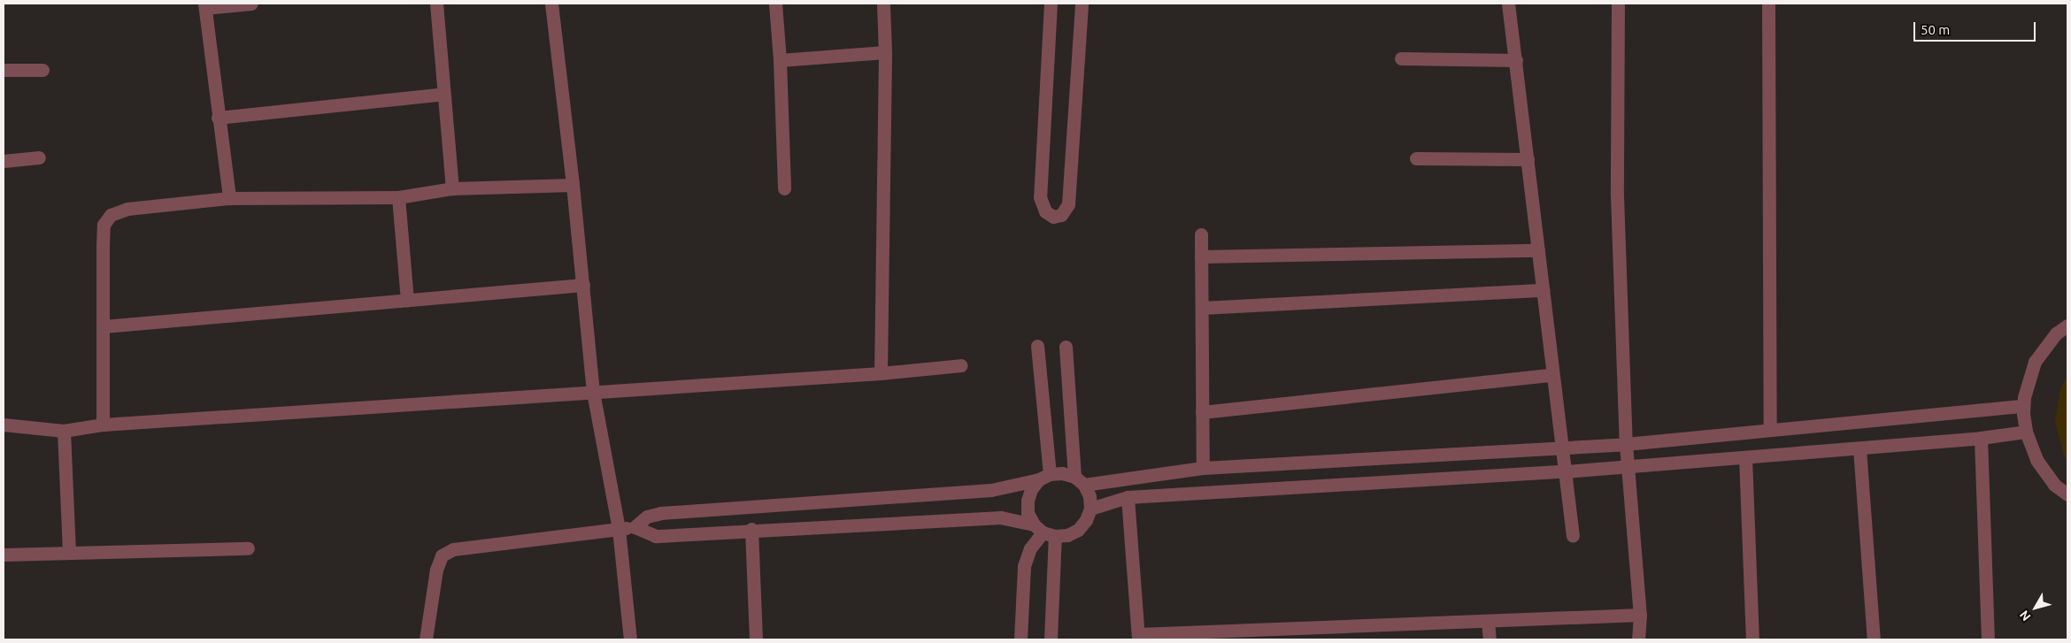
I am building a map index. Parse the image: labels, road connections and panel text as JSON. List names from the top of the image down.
{
  "scale_bar": "50 m",
  "north": "bottom left"
}
